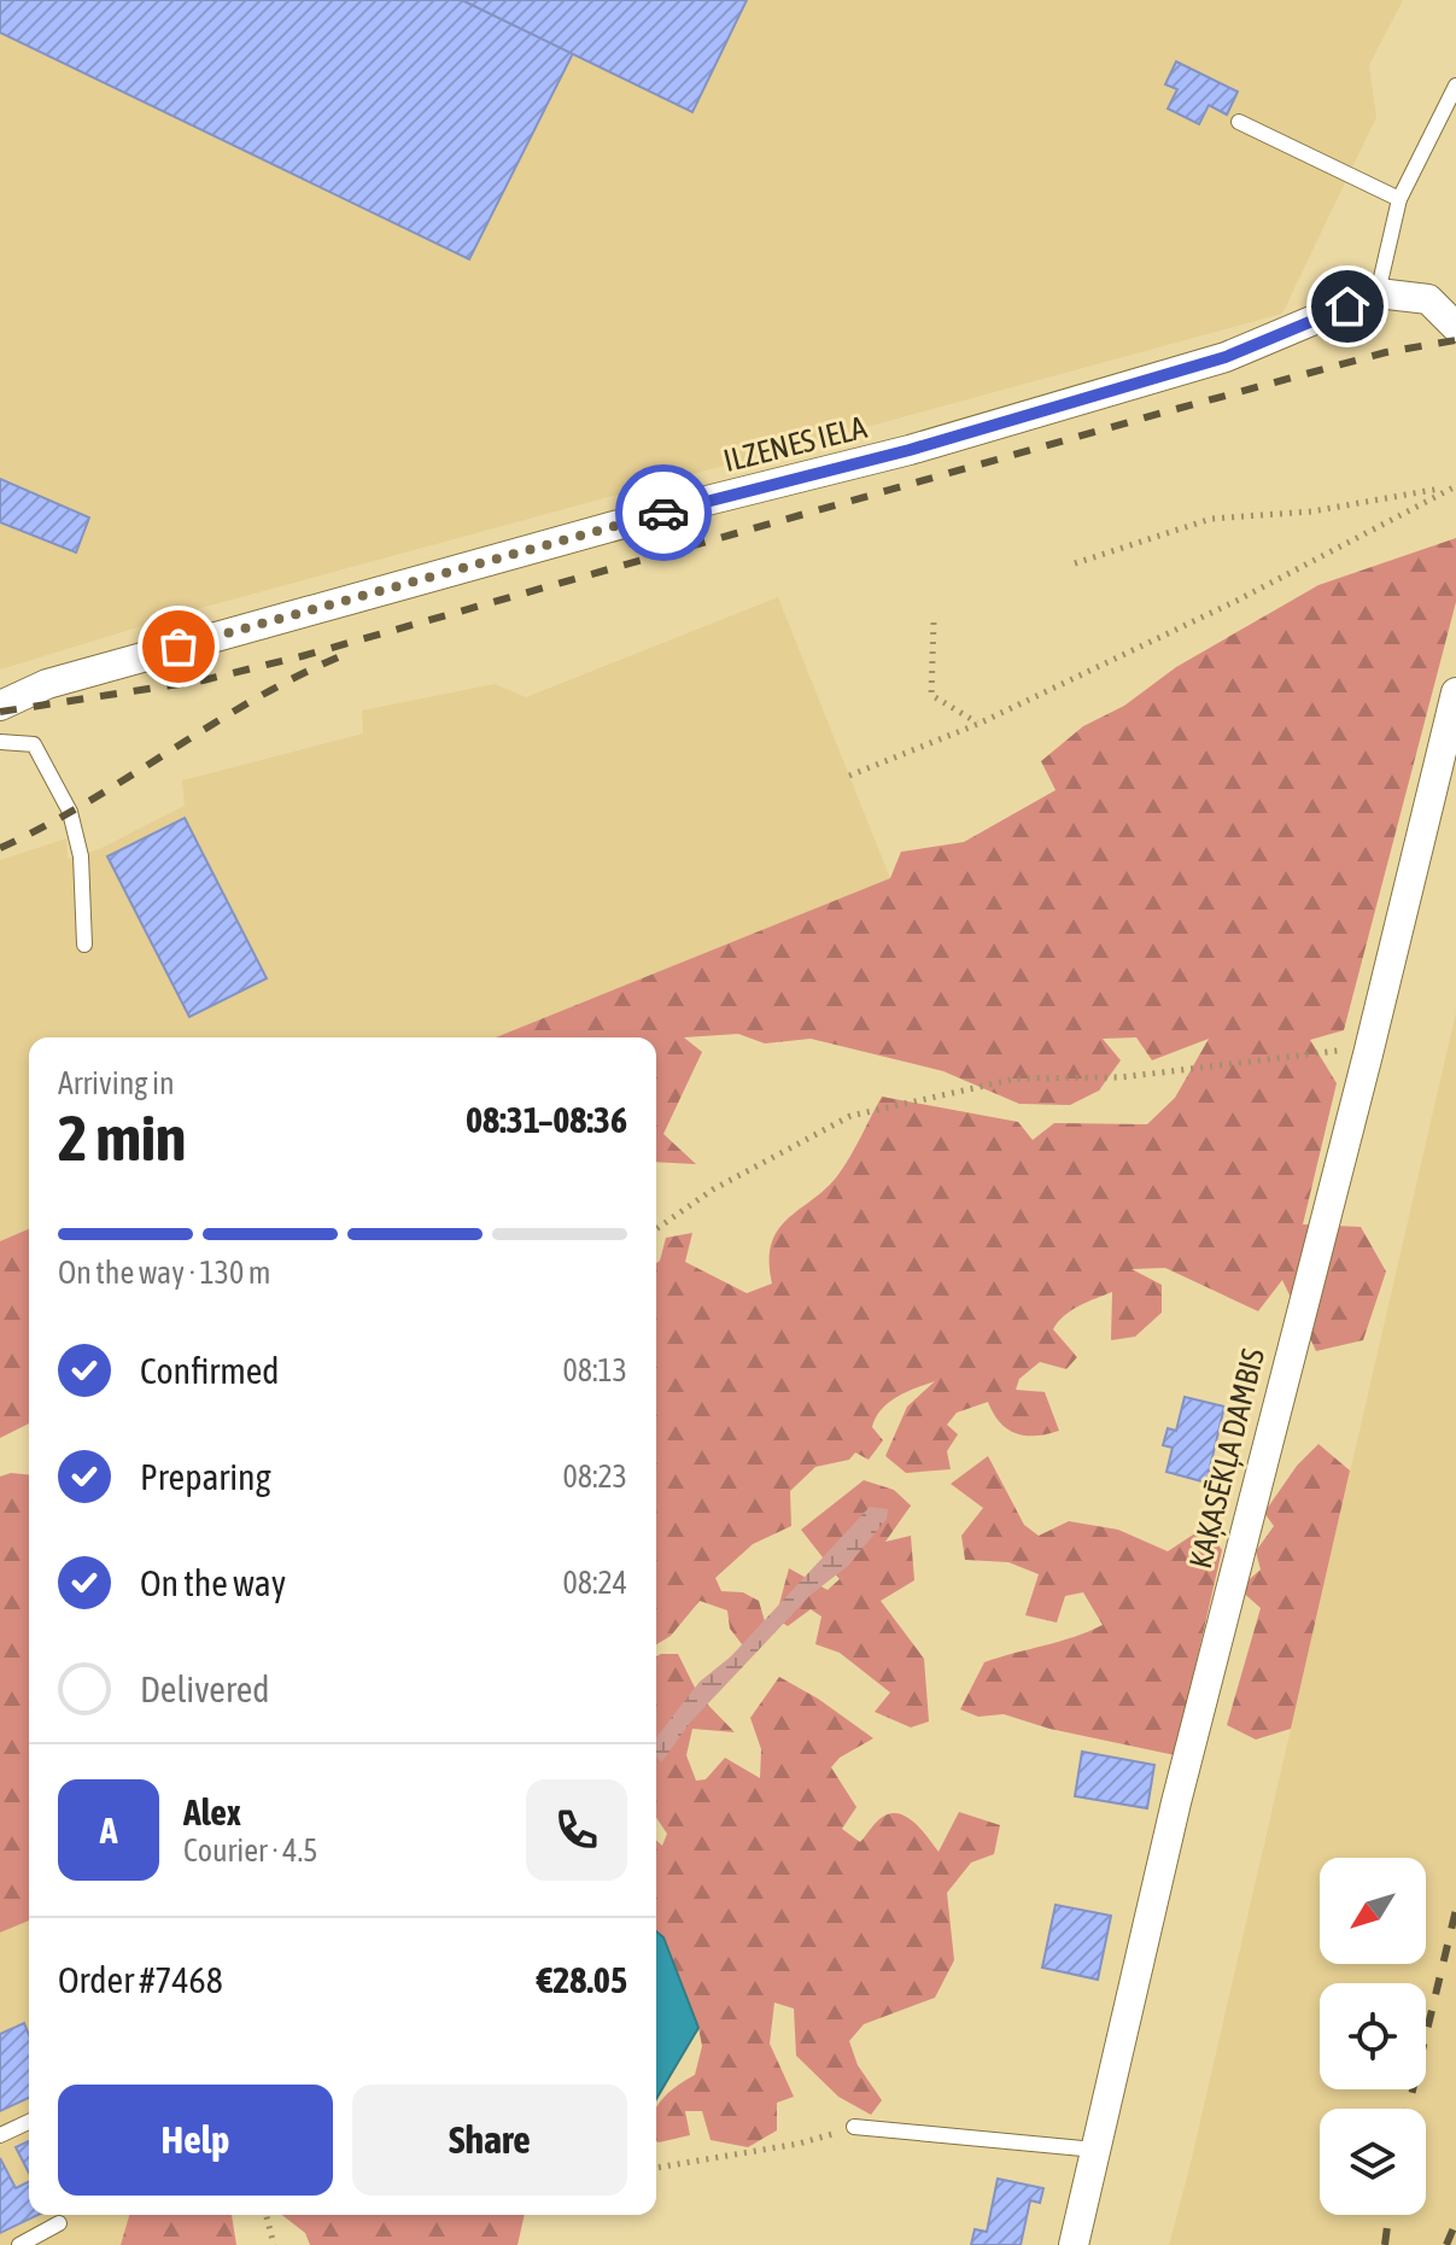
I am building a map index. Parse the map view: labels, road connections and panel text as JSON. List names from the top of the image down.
{
  "streets": {
    "street": ["ILZENES IELA", "KAĶASĒKĻA DAMBIS"]
  },
  "north": "bottom left",
  "page": {
    "heading": ["2 min", "Arriving in", "08:31–08:36"],
    "panel": [
      "Alex",
      "Courier · 4.5",
      "Order #7468",
      "€28.05"
    ],
    "bar": "On the way · 130 m",
    "list": [
      ["Confirmed", "08:13"],
      ["Preparing", "08:23"],
      ["On the way", "08:24"],
      "Delivered"
    ],
    "round": "A",
    "buttons": ["Help", "Share"]
  }
}
